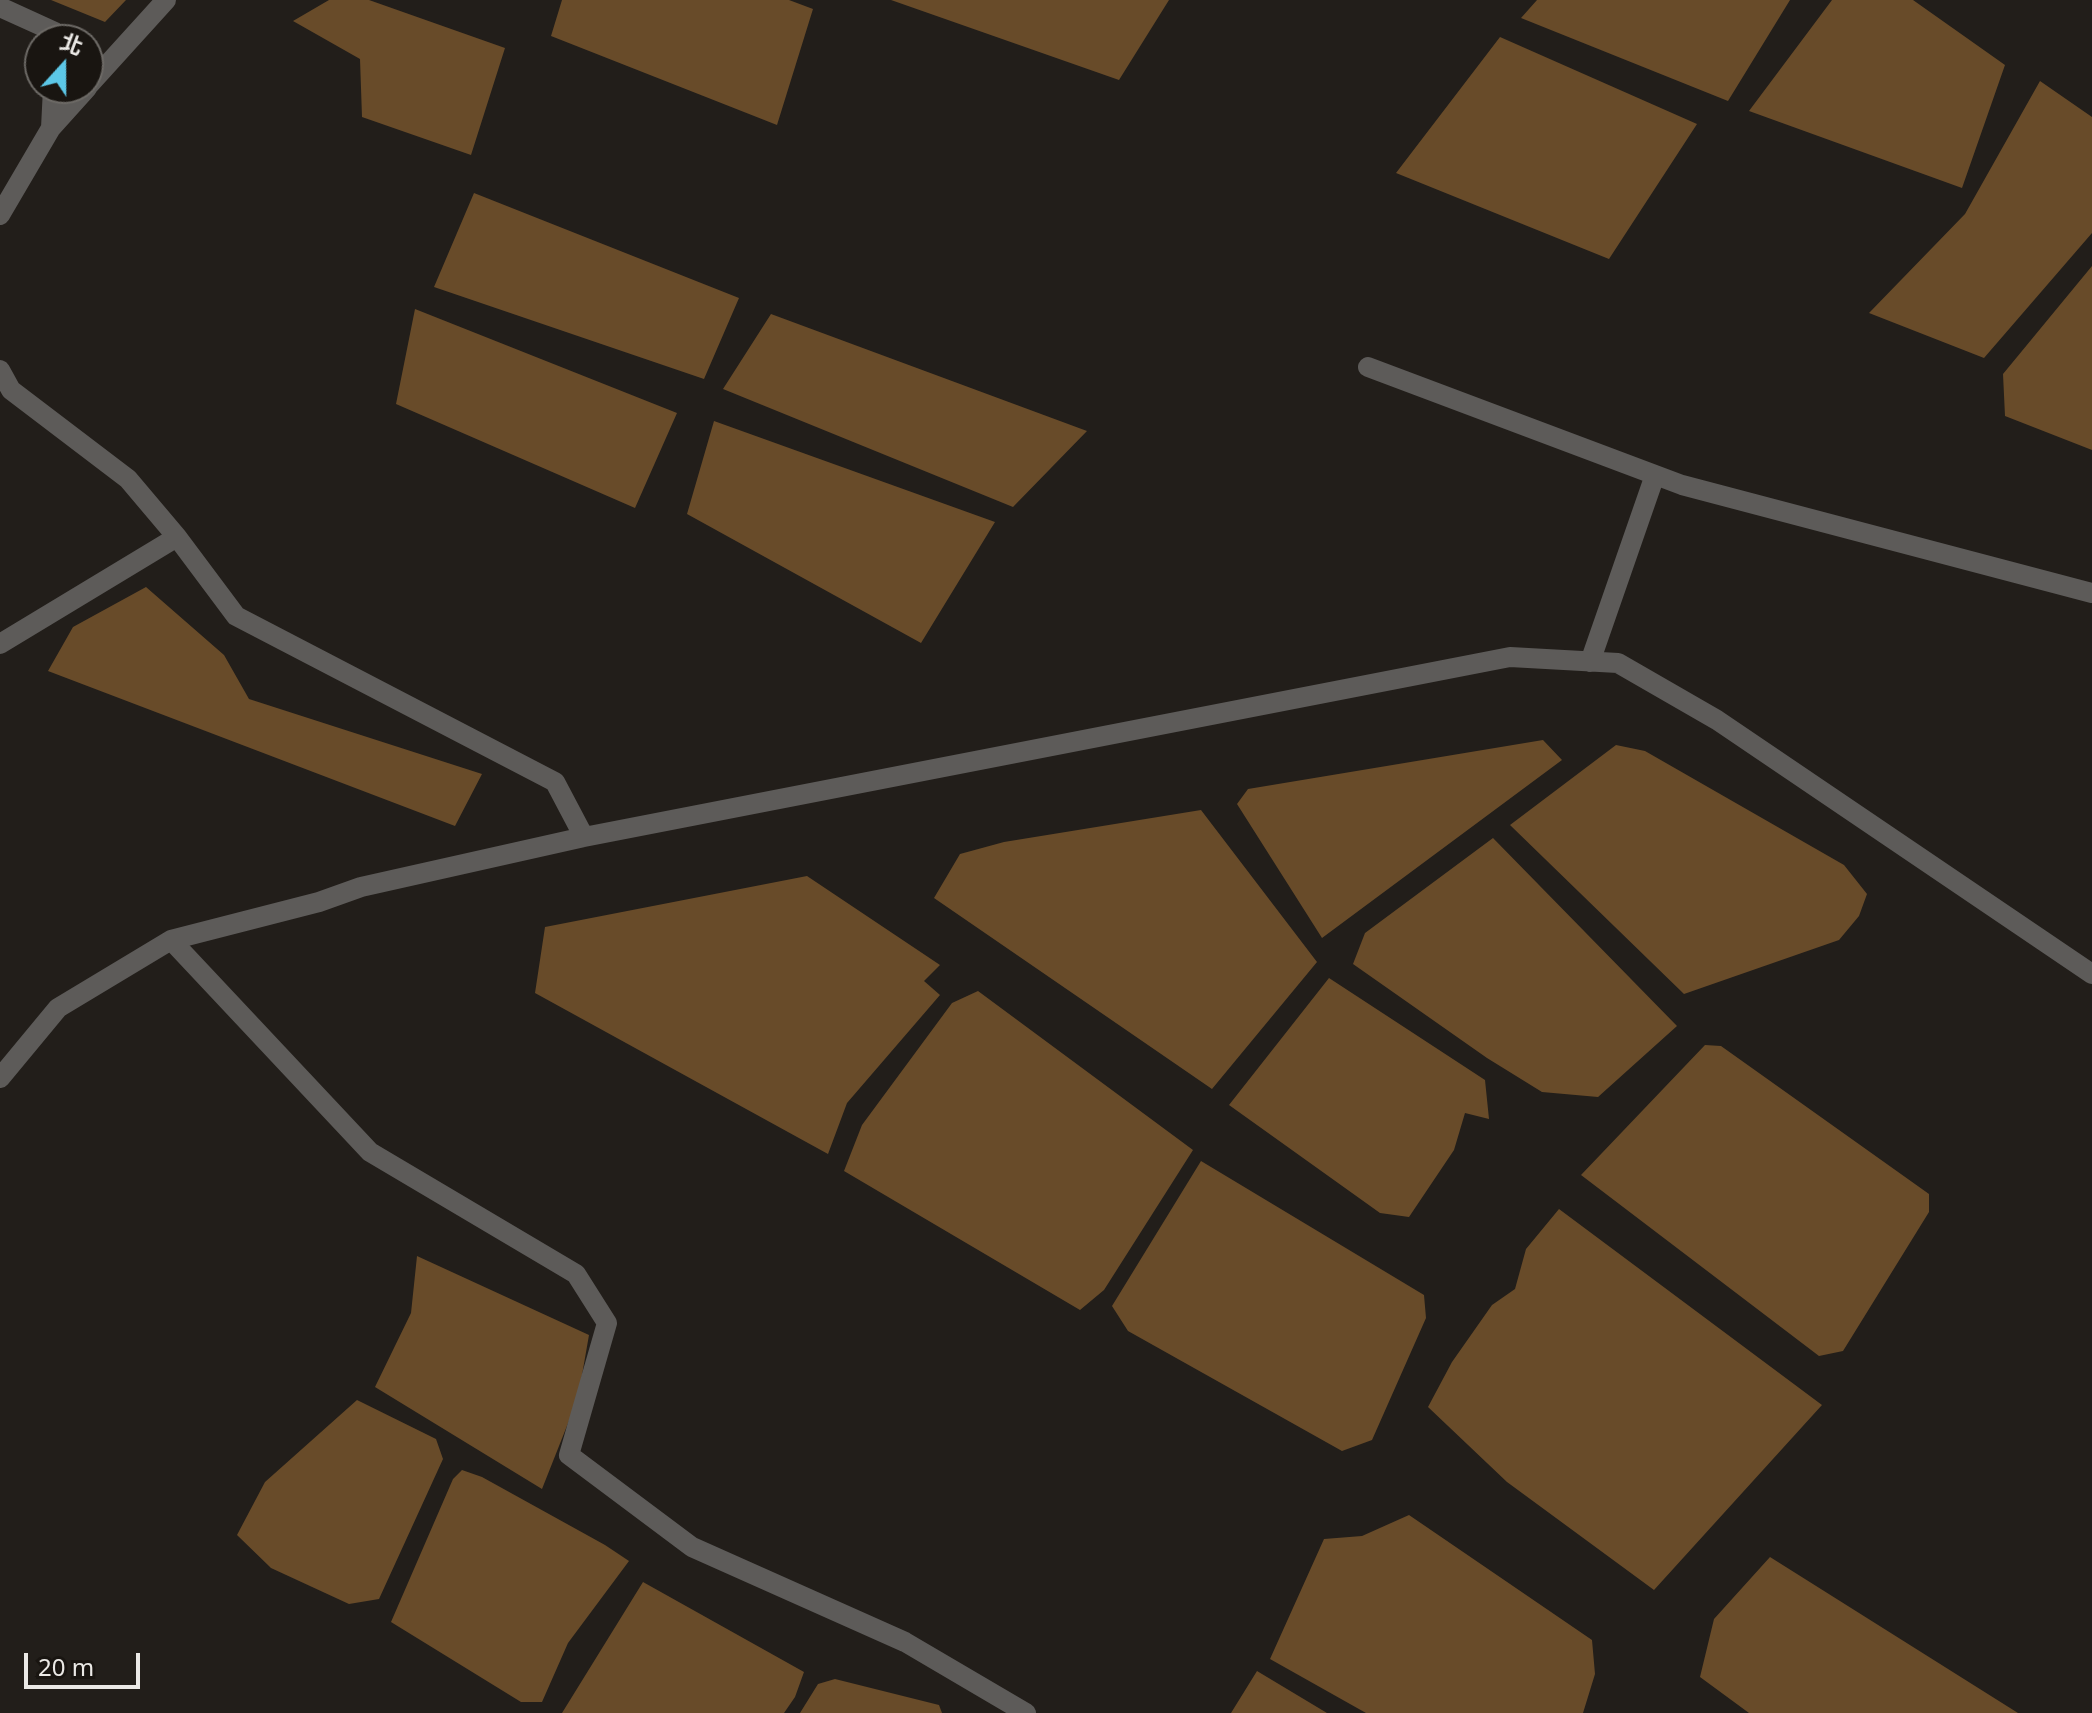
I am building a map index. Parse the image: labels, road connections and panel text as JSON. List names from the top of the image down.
{
  "scale_bar": "20 m",
  "north": "top"
}
